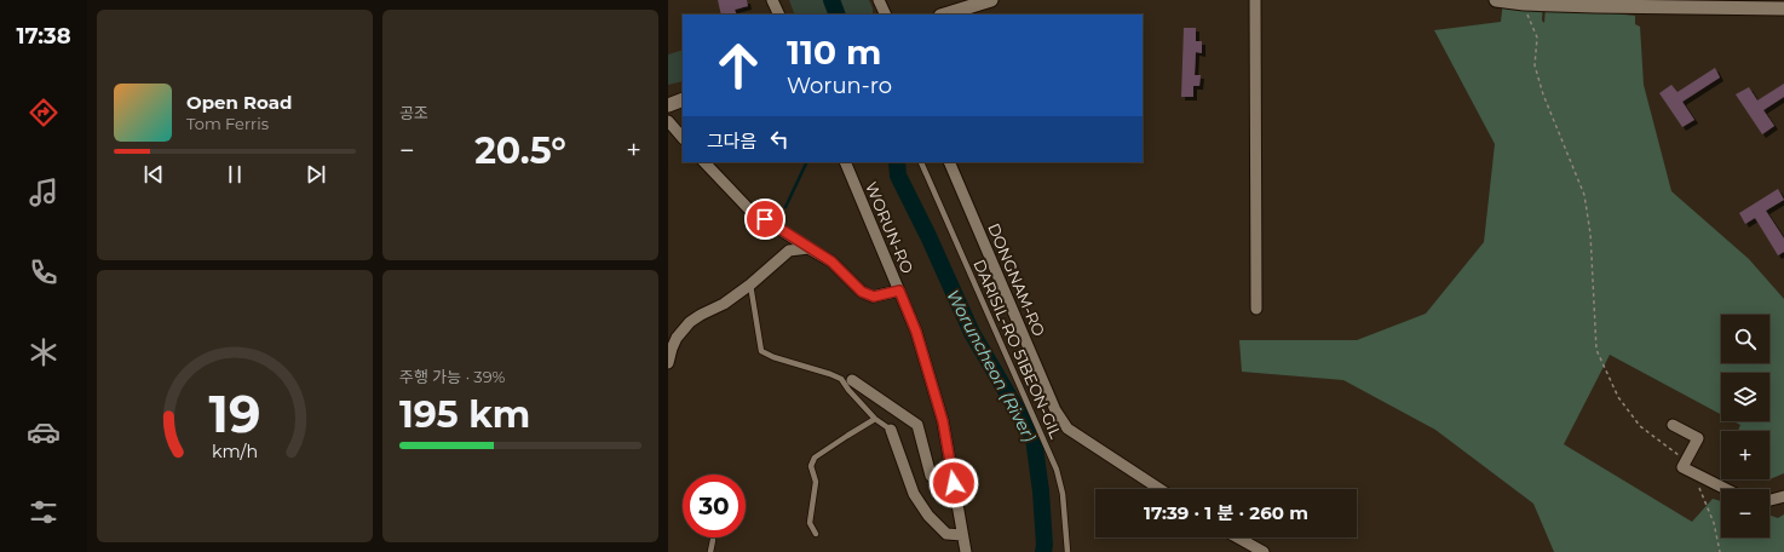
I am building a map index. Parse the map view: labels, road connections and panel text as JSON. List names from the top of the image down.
{
  "streets": {
    "street": ["WORUN-RO", "DONGNAM-RO"],
    "lane": ["DARISIL-RO 51BEON-GIL"]
  },
  "water": ["Woruncheon (River)"],
  "page": {
    "tabs": "17:38",
    "tile": [
      "공조",
      ["주행 가능 · 39%", "195 km"]
    ],
    "turn": ["110 m", "Worun-ro"],
    "song": ["Open Road", "Tom Ferris"],
    "then": "그다음",
    "heat": ["−", "20.5°", "+"],
    "map_buttons": ["+", "−"],
    "limit": "30",
    "trip": "17:39 · 1 분 · 260 m",
    "gauge": ["19", "km/h"]
  }
}
